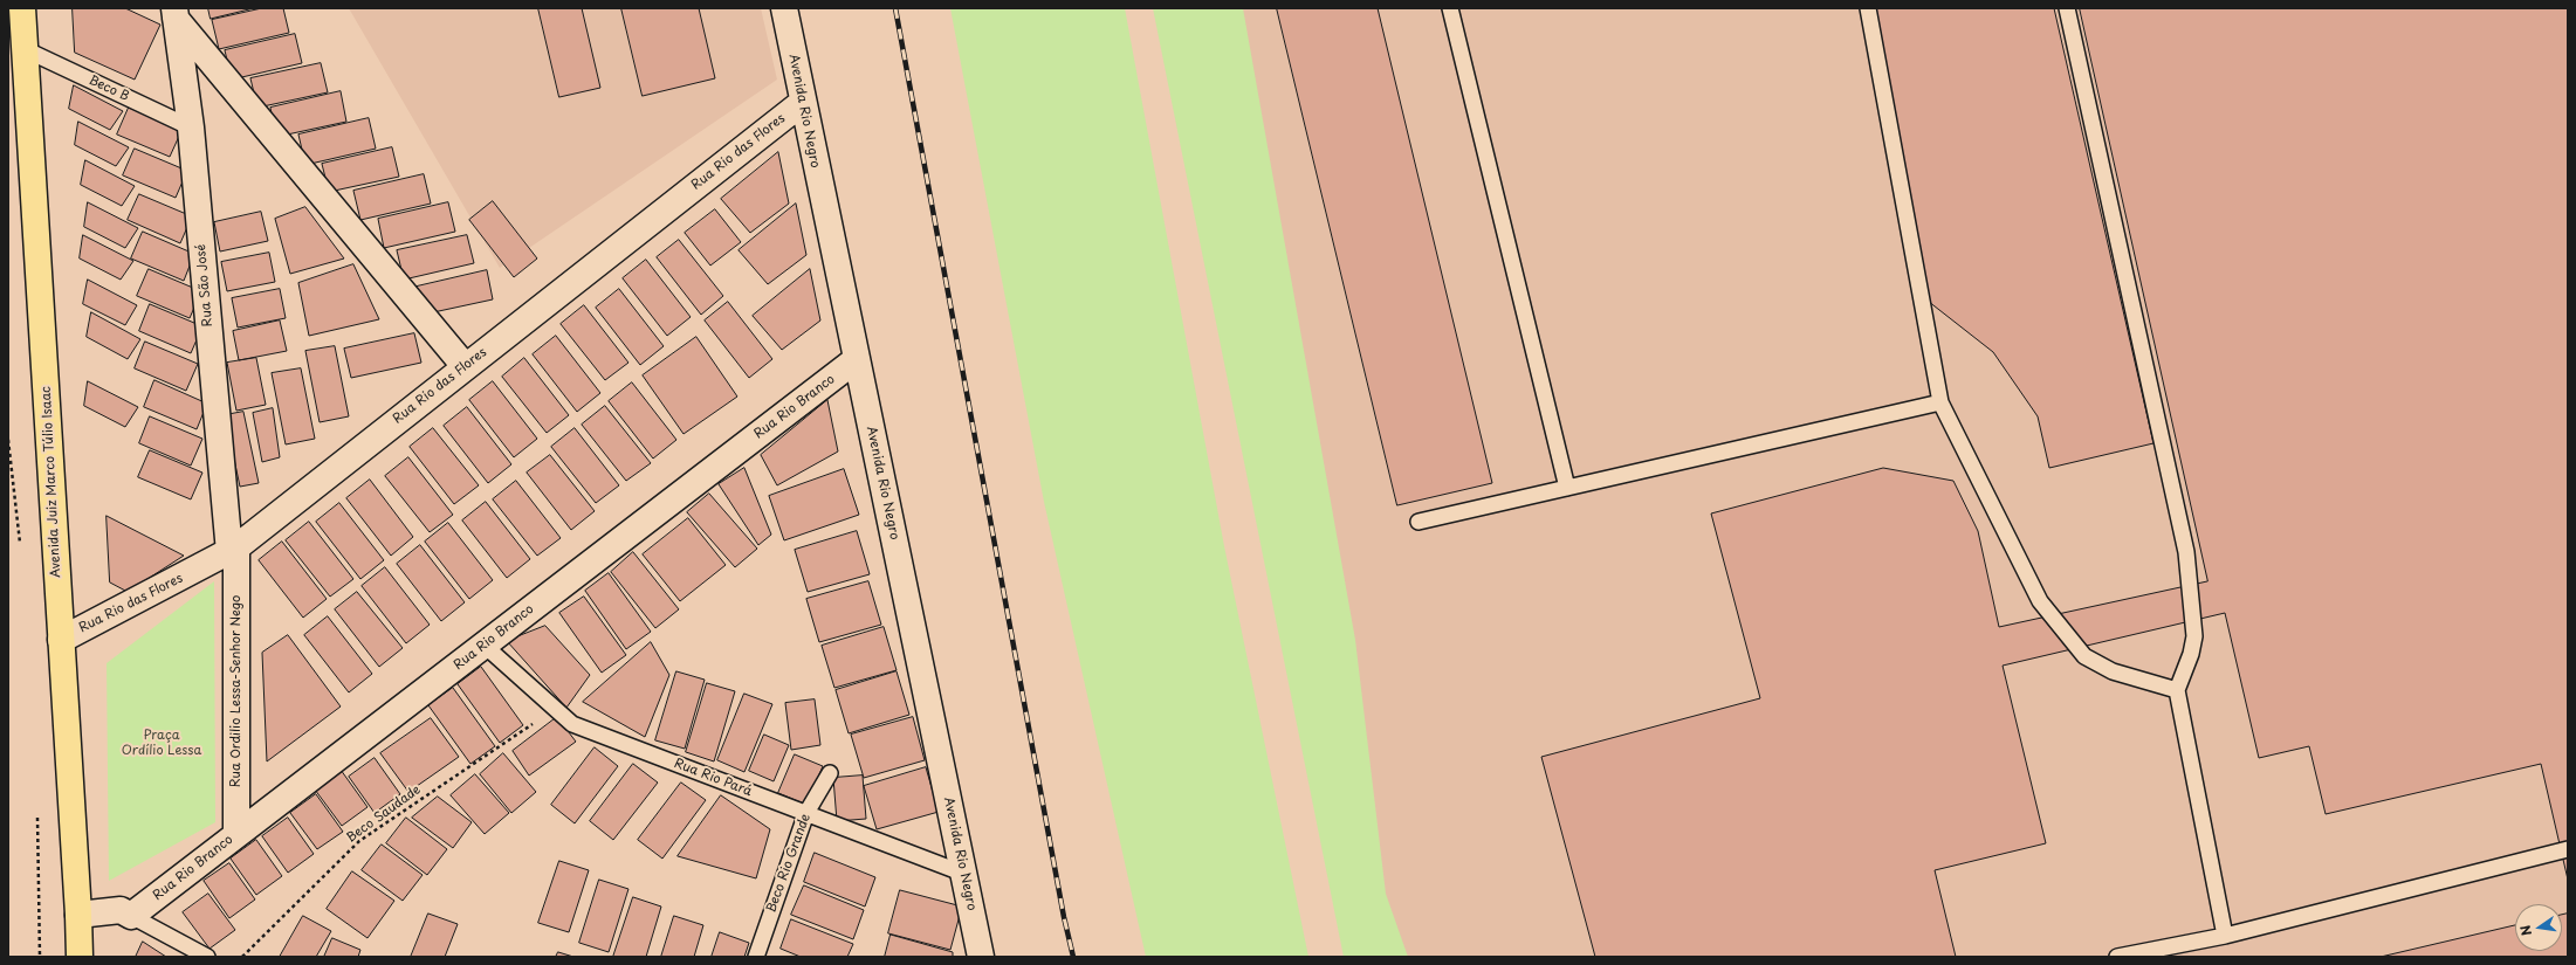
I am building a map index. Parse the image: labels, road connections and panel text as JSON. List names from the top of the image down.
{
  "streets": {
    "main road": ["Avenida Juiz Marco Túlio Isaac"],
    "street": [
      "Avenida Rio Negro",
      "Rua Rio das Flores",
      "Rua São José",
      "Rua Rio Branco",
      "Rua Ordilio Lessa-Senhor Nego"
    ],
    "lane": ["Beco B", "Rua Rio Pará", "Beco Rio Grande"],
    "path": ["Beco Saudade"]
  },
  "crossings": [
    ["Beco B", "Rua São José"],
    ["Beco B", "Avenida Juiz Marco Túlio Isaac"],
    ["Avenida Rio Negro", "Rua Rio das Flores"],
    ["Avenida Rio Negro", "Rua Rio Branco"],
    ["Avenida Rio Negro", "Rua Rio Pará"],
    ["Rua Rio das Flores", "Rua São José"],
    ["Rua Rio das Flores", "Avenida Juiz Marco Túlio Isaac"],
    ["Rua Rio das Flores", "Rua Ordilio Lessa-Senhor Nego"],
    ["Rua São José", "Rua Ordilio Lessa-Senhor Nego"],
    ["Rua Rio Branco", "Rua Ordilio Lessa-Senhor Nego"],
    ["Rua Rio Branco", "Rua Rio Pará"],
    ["Rua Rio Pará", "Beco Saudade"],
    ["Rua Rio Pará", "Beco Rio Grande"]
  ],
  "parks": ["Praça Ordílio Lessa"],
  "north": "left"
}
